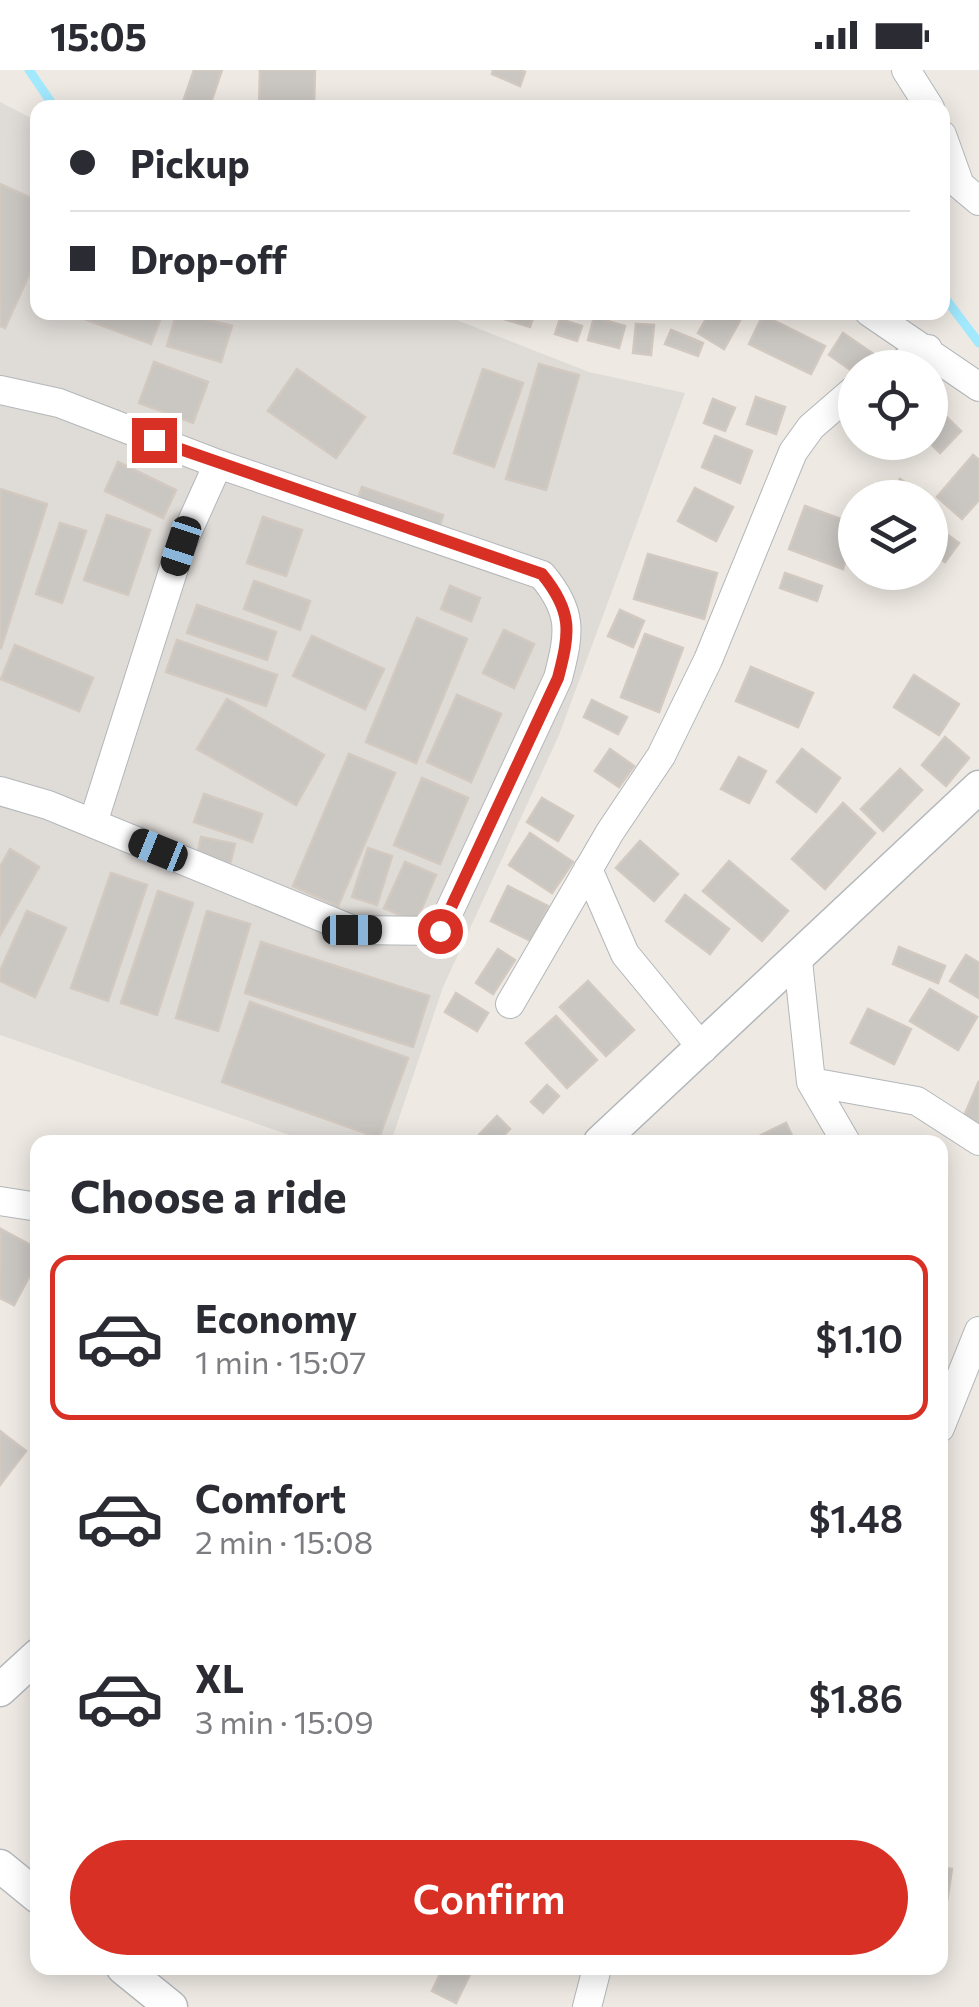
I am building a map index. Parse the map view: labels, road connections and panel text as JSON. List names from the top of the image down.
{
  "page": {
    "status": "15:05",
    "banner": ["Pickup", "Drop-off"],
    "heading": "Choose a ride",
    "list": [
      {
        "name": "Economy",
        "note": "1 min · 15:07",
        "value": "$1.10"
      },
      {
        "name": "Comfort",
        "note": "2 min · 15:08",
        "value": "$1.48"
      },
      {
        "name": "XL",
        "note": "3 min · 15:09",
        "value": "$1.86"
      }
    ],
    "buttons": "Confirm"
  }
}
